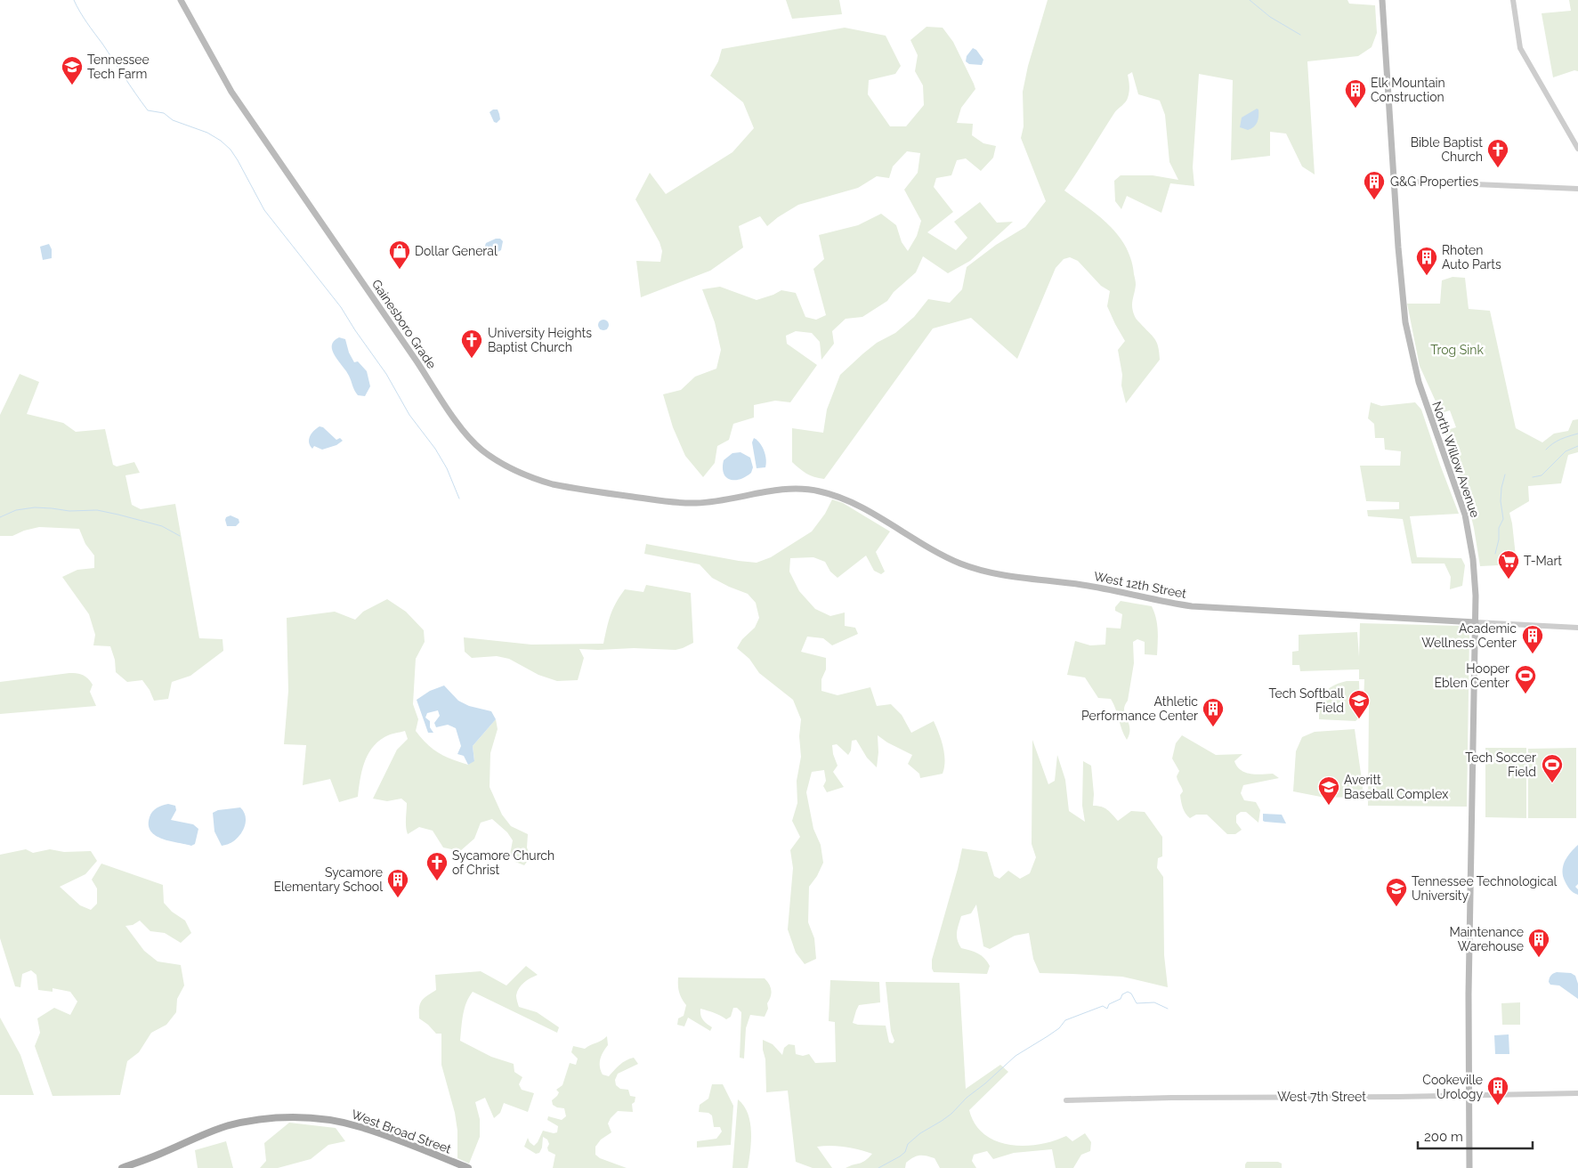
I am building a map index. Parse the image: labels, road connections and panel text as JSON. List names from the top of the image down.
{
  "streets": {
    "main road": [
      "Gainesboro Grade",
      "North Willow Avenue",
      "West 12th Street",
      "West Broad Street"
    ],
    "street": ["West 7th Street"]
  },
  "crossings": [
    ["Gainesboro Grade", "West 12th Street"],
    ["North Willow Avenue", "West 12th Street"],
    ["North Willow Avenue", "West 7th Street"]
  ],
  "parks": ["Trog Sink"],
  "places": {
    "school or university": [
      "Tennessee Tech Farm",
      "Tech Softball Field",
      "Averitt Baseball Complex",
      "Tennessee Technological University"
    ],
    "building": [
      "Elk Mountain Construction",
      "G&G Properties",
      "Rhoten Auto Parts",
      "Academic Wellness Center",
      "Athletic Performance Center",
      "Sycamore Elementary School",
      "Maintenance Warehouse",
      "Cookeville Urology"
    ],
    "church": ["Bible Baptist Church", "University Heights Baptist Church", "Sycamore Church of Christ"],
    "shop": ["Dollar General"],
    "supermarket": ["T-Mart"],
    "sports": ["Hooper Eblen Center", "Tech Soccer Field"]
  },
  "scale_bar": "200 m"
}
